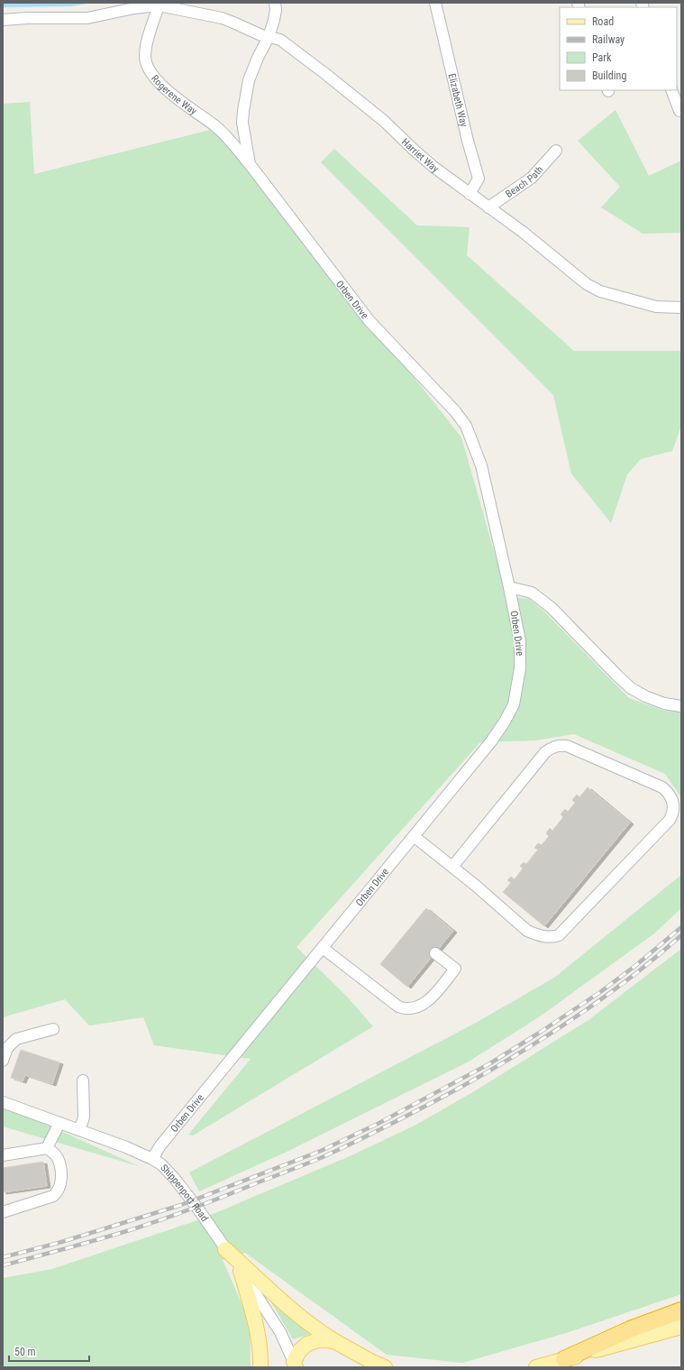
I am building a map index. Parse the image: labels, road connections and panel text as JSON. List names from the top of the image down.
{
  "streets": {
    "street": [
      "Rogerene Way",
      "Elizabeth Way",
      "Harriet Way",
      "Beach Path",
      "Orben Drive",
      "Shippenport Road"
    ]
  },
  "crossings": [
    ["Rogerene Way", "Harriet Way"],
    ["Rogerene Way", "Orben Drive"],
    ["Elizabeth Way", "Harriet Way"],
    ["Harriet Way", "Beach Path"],
    ["Harriet Way", "Orben Drive"],
    ["Orben Drive", "Shippenport Road"]
  ],
  "legend": [
    "Road",
    "Railway",
    "Park",
    "Building"
  ],
  "scale_bar": "50 m"
}
